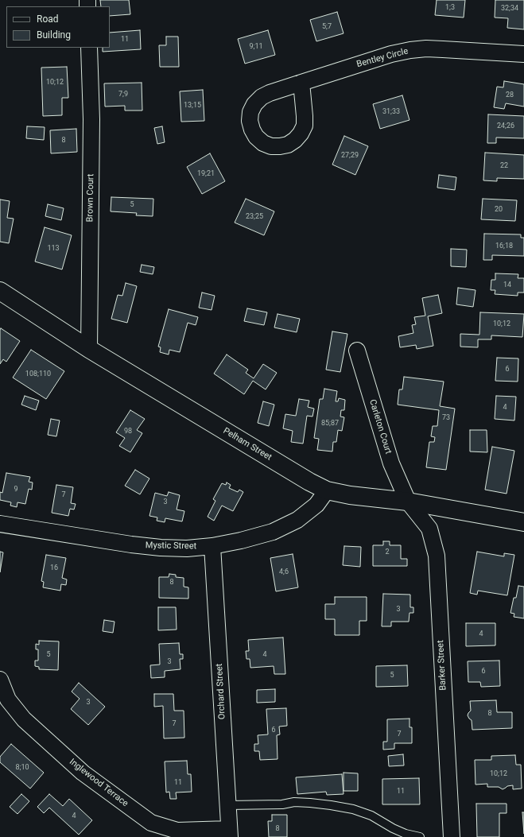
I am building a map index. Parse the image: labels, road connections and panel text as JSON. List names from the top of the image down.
{
  "streets": {
    "main road": ["Pelham Street"],
    "street": [
      "Bentley Circle",
      "Brown Court",
      "Carleton Court",
      "Mystic Street",
      "Barker Street",
      "Orchard Street",
      "Inglewood Terrace"
    ]
  },
  "crossings": [
    ["Brown Court", "Pelham Street"],
    ["Carleton Court", "Pelham Street"],
    ["Carleton Court", "Barker Street"],
    ["Pelham Street", "Mystic Street"],
    ["Pelham Street", "Barker Street"],
    ["Mystic Street", "Orchard Street"],
    ["Orchard Street", "Inglewood Terrace"]
  ],
  "house_numbers": [
    "1;3",
    "32;34",
    "5;7",
    "11",
    "9;11",
    "10;12",
    "7;9",
    "28",
    "13;15",
    "31;33",
    "24;26",
    "8",
    "27;29",
    "22",
    "19;21",
    "5",
    "20",
    "23;25",
    "16;18",
    "113",
    "14",
    "10;12",
    "6",
    "108;110",
    "4",
    "73",
    "85;87",
    "98",
    "9",
    "7",
    "3",
    "2",
    "16",
    "4;6",
    "8",
    "3",
    "4",
    "5",
    "4",
    "3",
    "6",
    "5",
    "3",
    "8",
    "7",
    "6",
    "7",
    "8;10",
    "10;12",
    "11",
    "11",
    "4",
    "8"
  ],
  "legend": ["Road", "Building"]
}
